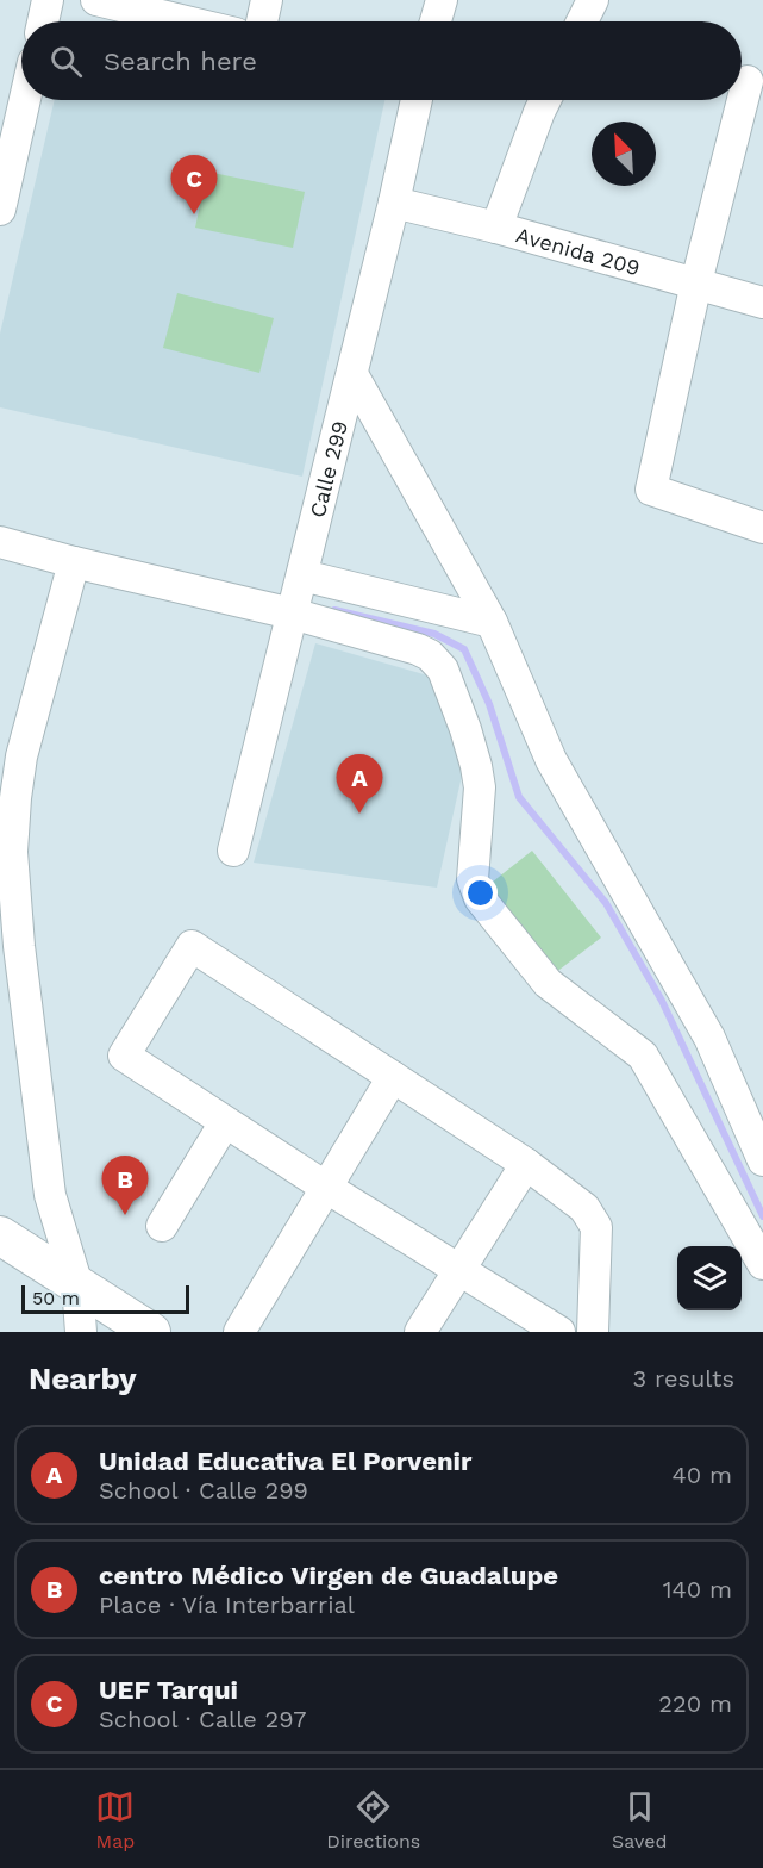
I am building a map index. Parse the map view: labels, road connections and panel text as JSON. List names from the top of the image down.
{
  "streets": {
    "street": ["Avenida 209", "Calle 299"]
  },
  "crossings": [
    ["Avenida 209", "Calle 299"]
  ],
  "scale_bar": "50 m",
  "north": "top left",
  "page": {
    "search": "Search here",
    "pins": ["C", "A", "B"],
    "scale": "50 m",
    "heading": ["Nearby", "3 results"],
    "list": [
      {
        "mark": "A",
        "name": "Unidad Educativa El Porvenir",
        "note": "School · Calle 299",
        "value": "40 m"
      },
      {
        "mark": "B",
        "name": "centro Médico Virgen de Guadalupe",
        "note": "Place · Vía Interbarrial",
        "value": "140 m"
      },
      {
        "mark": "C",
        "name": "UEF Tarqui",
        "note": "School · Calle 297",
        "value": "220 m"
      }
    ],
    "nav": ["Map", "Directions", "Saved"]
  }
}
